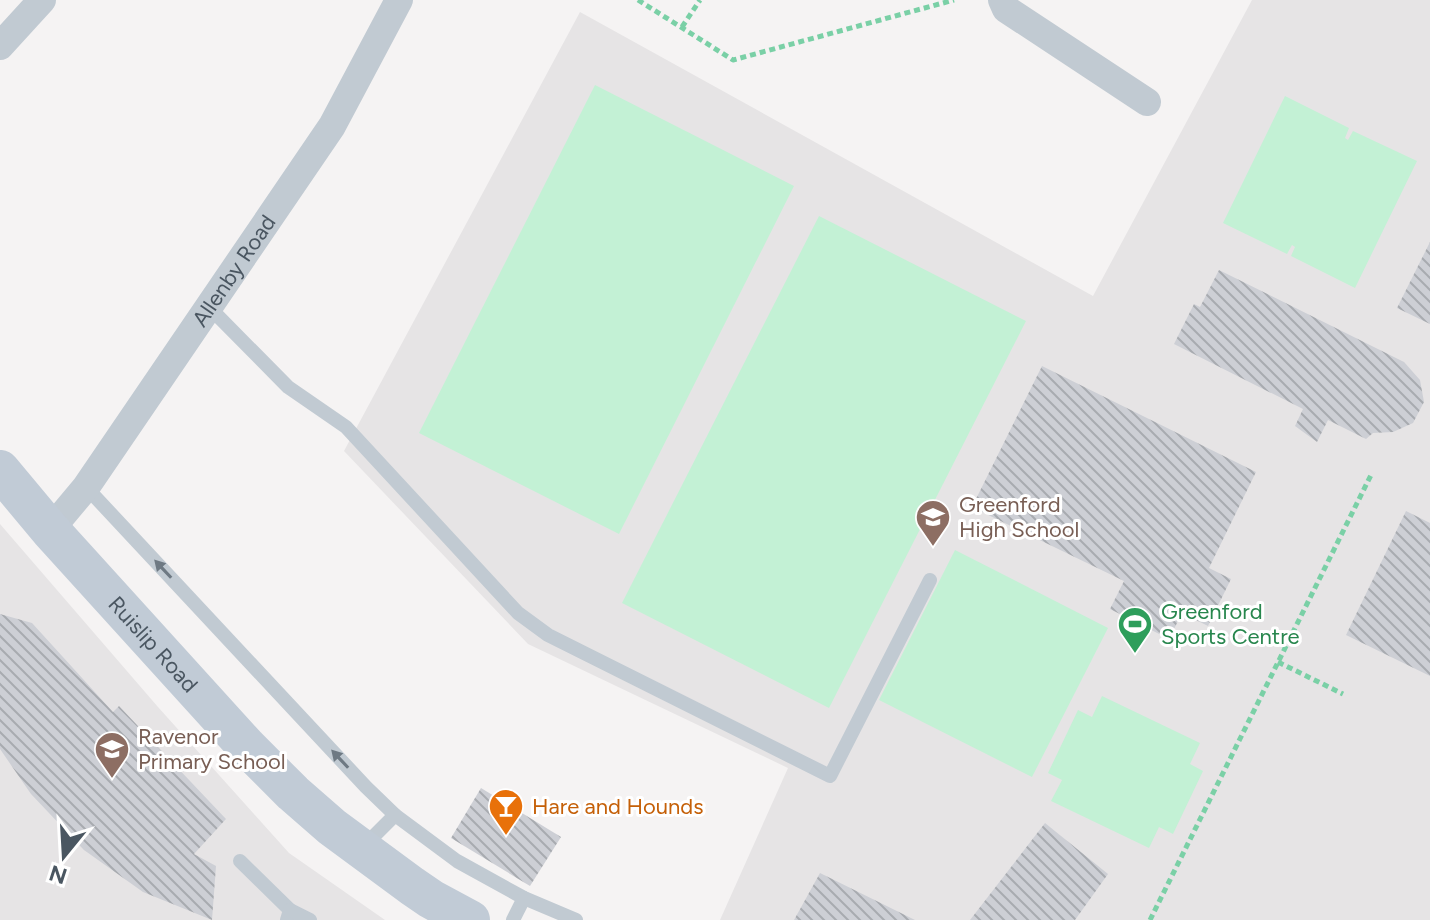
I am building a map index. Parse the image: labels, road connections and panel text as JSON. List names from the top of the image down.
{
  "streets": {
    "main road": ["Ruislip Road"],
    "street": ["Allenby Road"]
  },
  "crossings": [
    ["Allenby Road", "Ruislip Road"]
  ],
  "places": {
    "school or university": ["Greenford High School", "Ravenor Primary School"],
    "sports": ["Greenford Sports Centre"],
    "bar": ["Hare and Hounds"]
  },
  "north": "bottom"
}
